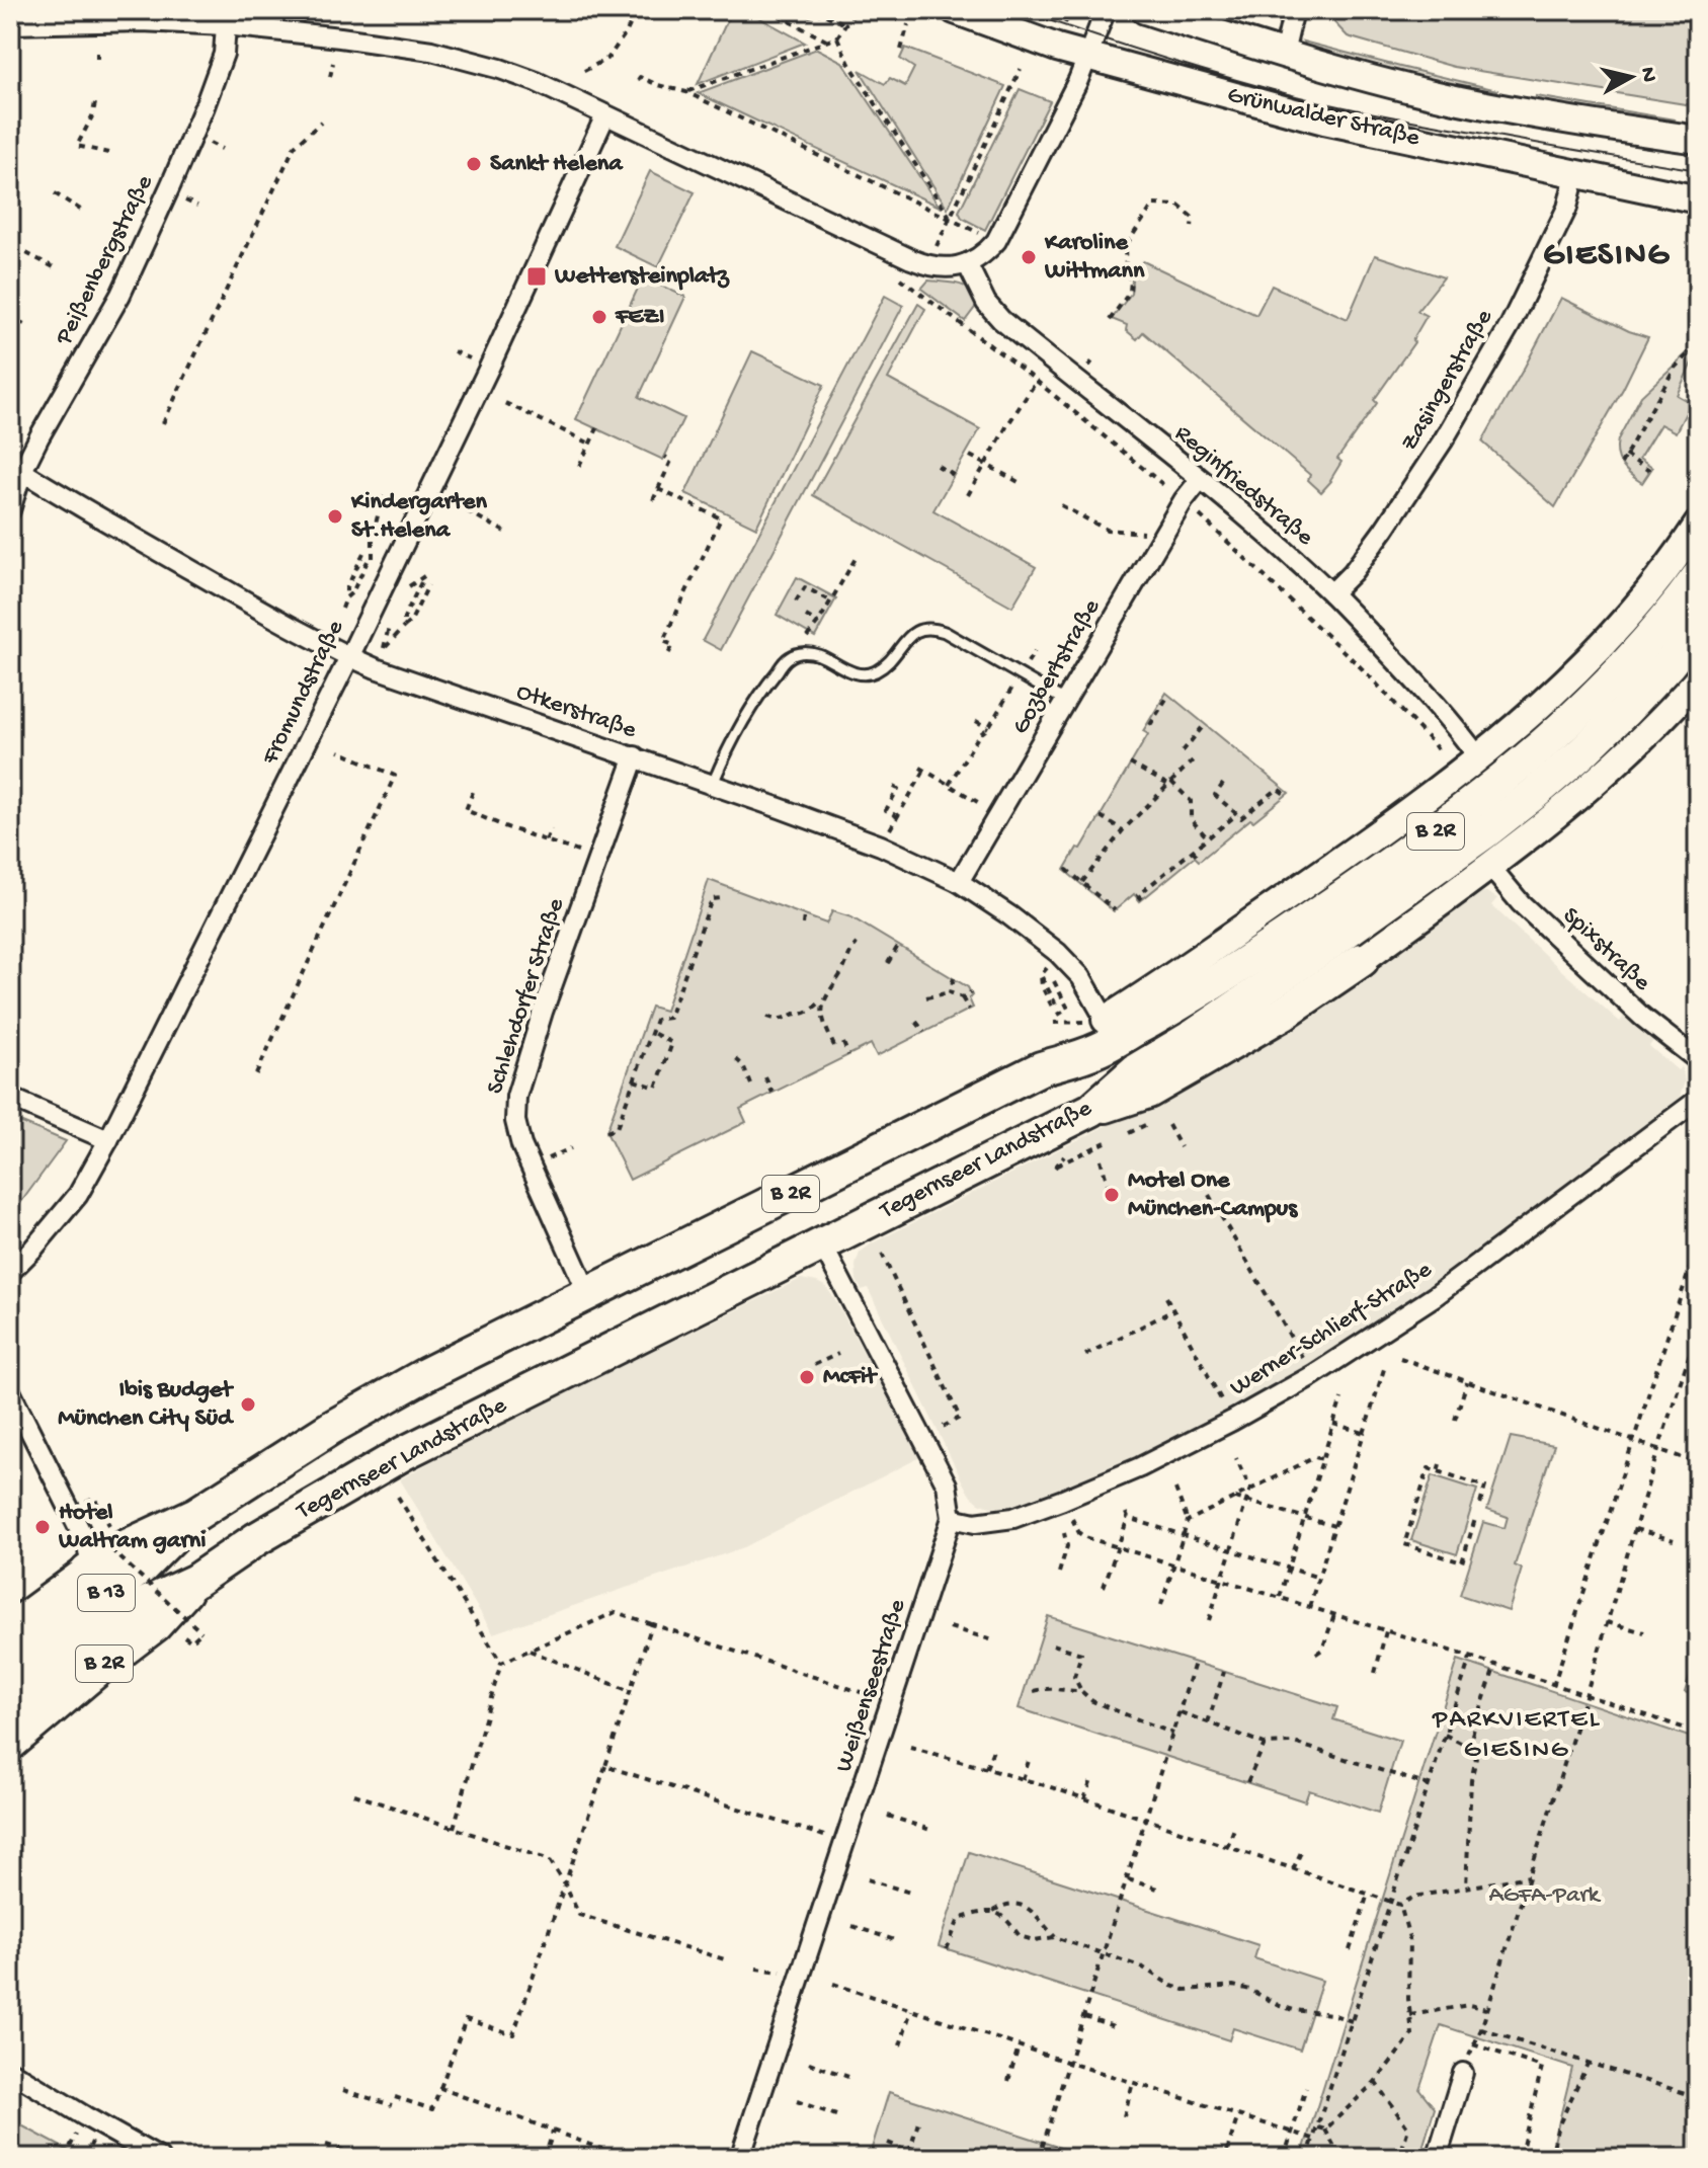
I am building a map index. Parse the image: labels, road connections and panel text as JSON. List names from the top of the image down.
{
  "streets": {
    "highway": ["B 2R", "Tegernseer Landstraße", "B 13"],
    "main road": ["Grünwalder Straße"],
    "street": [
      "Peißenbergstraße",
      "Zasingerstraße",
      "Reginfriedstraße",
      "Gozbertstraße",
      "Fromundstraße",
      "Otkerstraße",
      "Spixstraße",
      "Schlehdorfer Straße",
      "Werner-Schlierf-Straße",
      "Weißenseestraße"
    ]
  },
  "crossings": [
    ["Grünwalder Straße", "Zasingerstraße"],
    ["Peißenbergstraße", "Otkerstraße"],
    ["Zasingerstraße", "Reginfriedstraße"],
    ["Reginfriedstraße", "Gozbertstraße"],
    ["Gozbertstraße", "Otkerstraße"],
    ["Fromundstraße", "Otkerstraße"],
    ["Otkerstraße", "Schlehdorfer Straße"],
    ["B 2R", "Schlehdorfer Straße"],
    ["B 2R", "Tegernseer Landstraße"],
    ["B 2R", "B 13"],
    ["Tegernseer Landstraße", "Weißenseestraße"],
    ["Werner-Schlierf-Straße", "Weißenseestraße"]
  ],
  "districts": ["GIESING", "PARKVIERTEL GIESING"],
  "parks": ["AGFA-Park"],
  "places": {
    "other": [
      "Sankt Helena",
      "Karoline Wittmann",
      "FEZI",
      "Kindergarten St.Helena",
      "Motel One München-Campus",
      "McFit",
      "Ibis Budget München City Süd",
      "Hotel Waltram garni"
    ],
    "transit": ["Wettersteinplatz"]
  },
  "north": "right"
}
